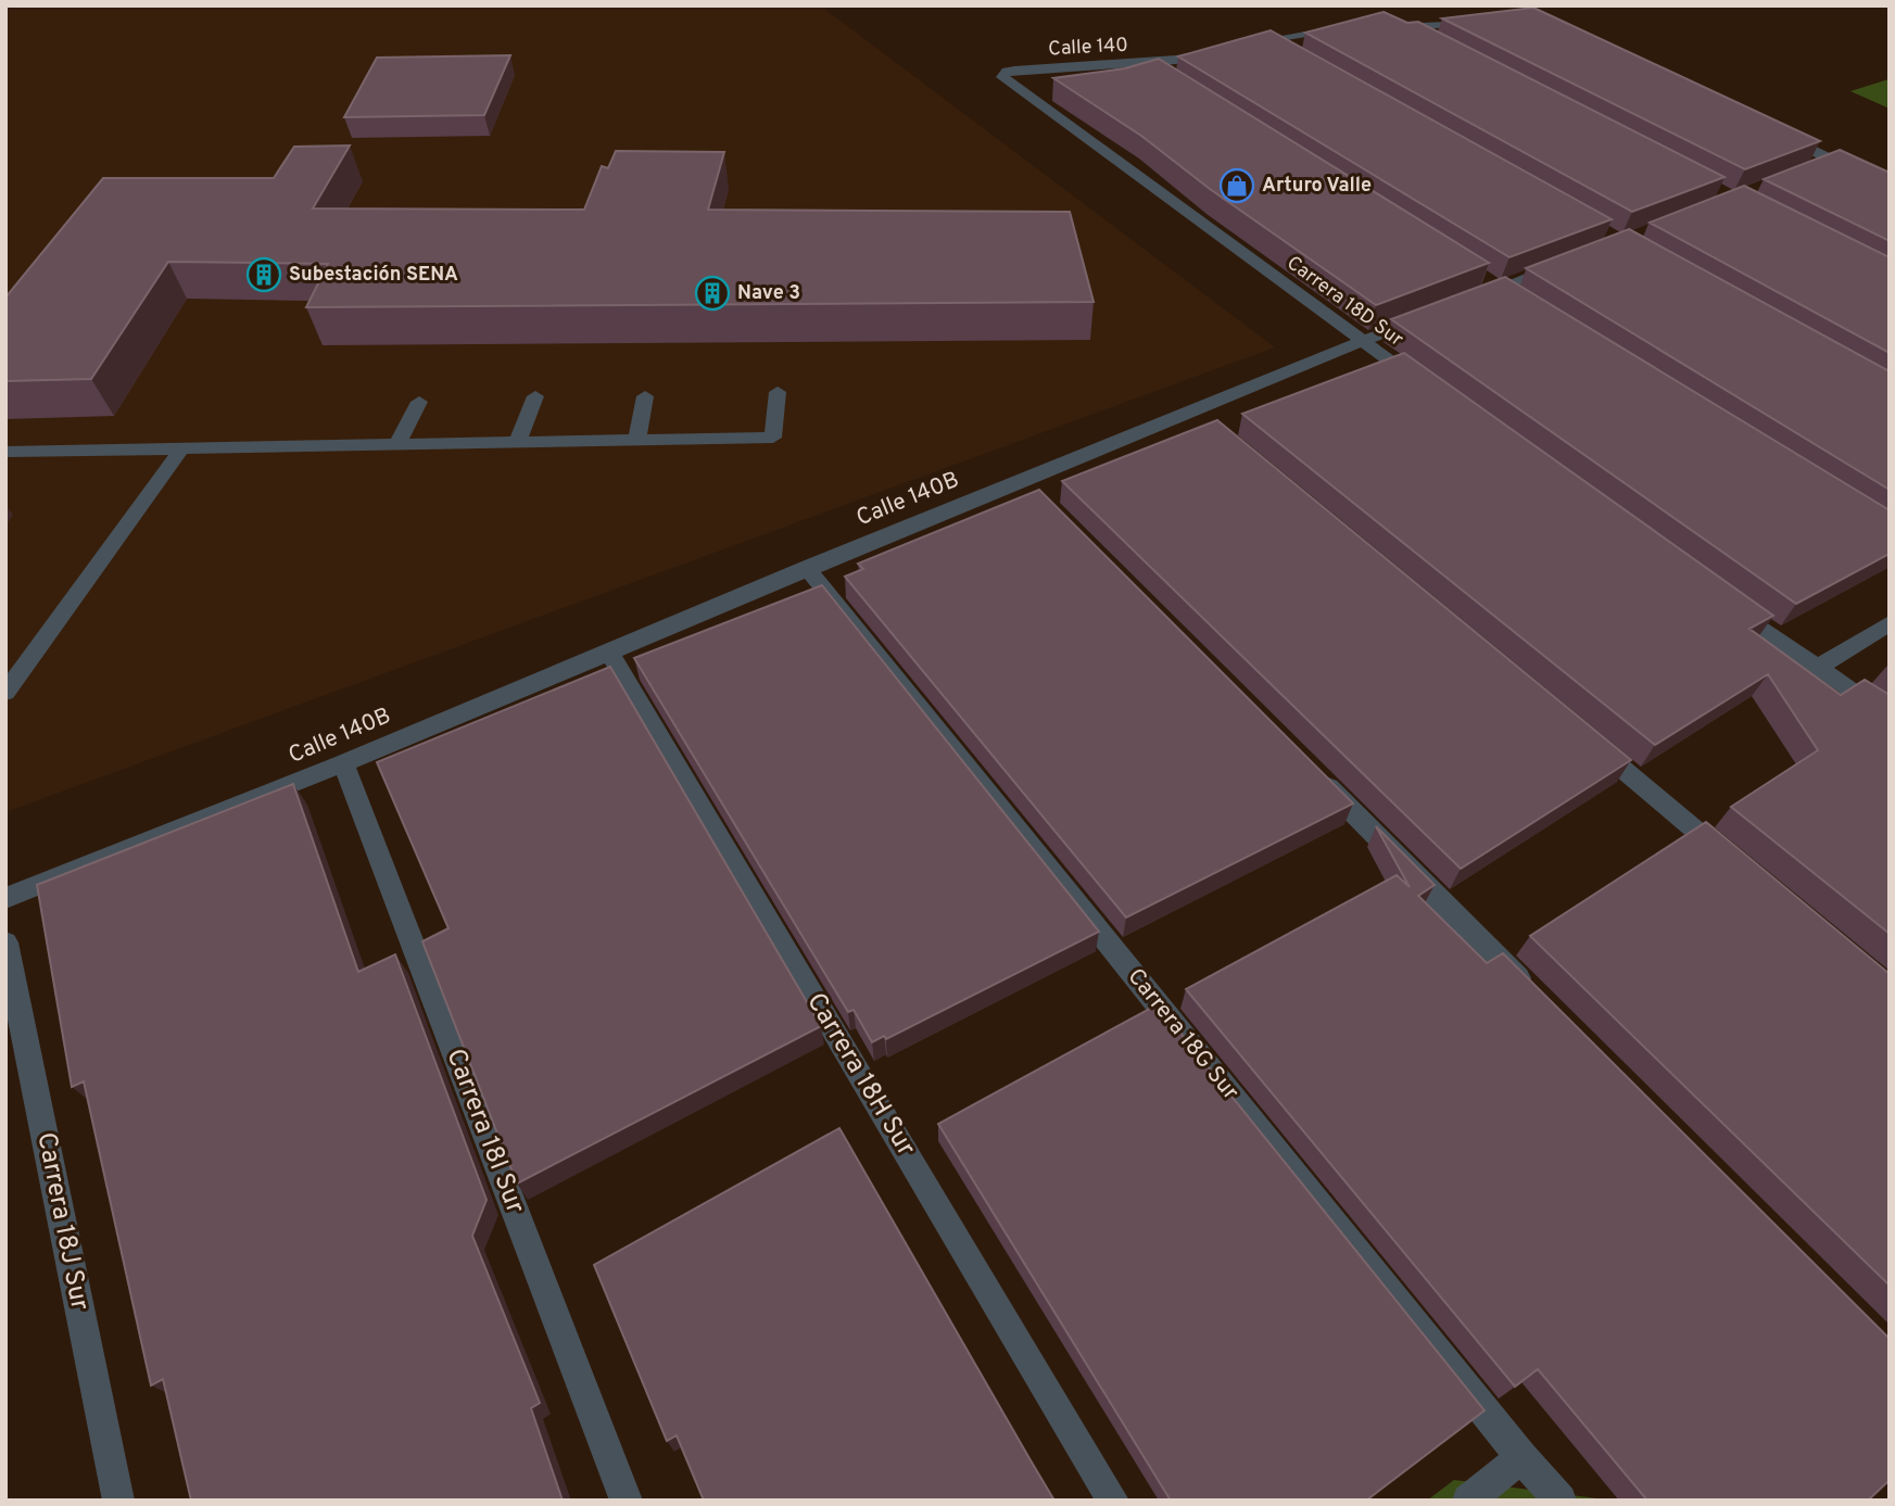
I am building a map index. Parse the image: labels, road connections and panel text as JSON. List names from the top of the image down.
{
  "streets": {
    "street": [
      "Calle 140",
      "Carrera 18D Sur",
      "Calle 140B",
      "Carrera 18G Sur",
      "Carrera 18H Sur",
      "Carrera 18I Sur",
      "Carrera 18J Sur"
    ]
  },
  "crossings": [
    ["Calle 140", "Carrera 18D Sur"],
    ["Carrera 18D Sur", "Calle 140B"],
    ["Calle 140B", "Carrera 18G Sur"],
    ["Calle 140B", "Carrera 18H Sur"],
    ["Calle 140B", "Carrera 18I Sur"]
  ],
  "places": {
    "shop": ["Arturo Valle"],
    "building": ["Subestación SENA", "Nave 3"]
  }
}
